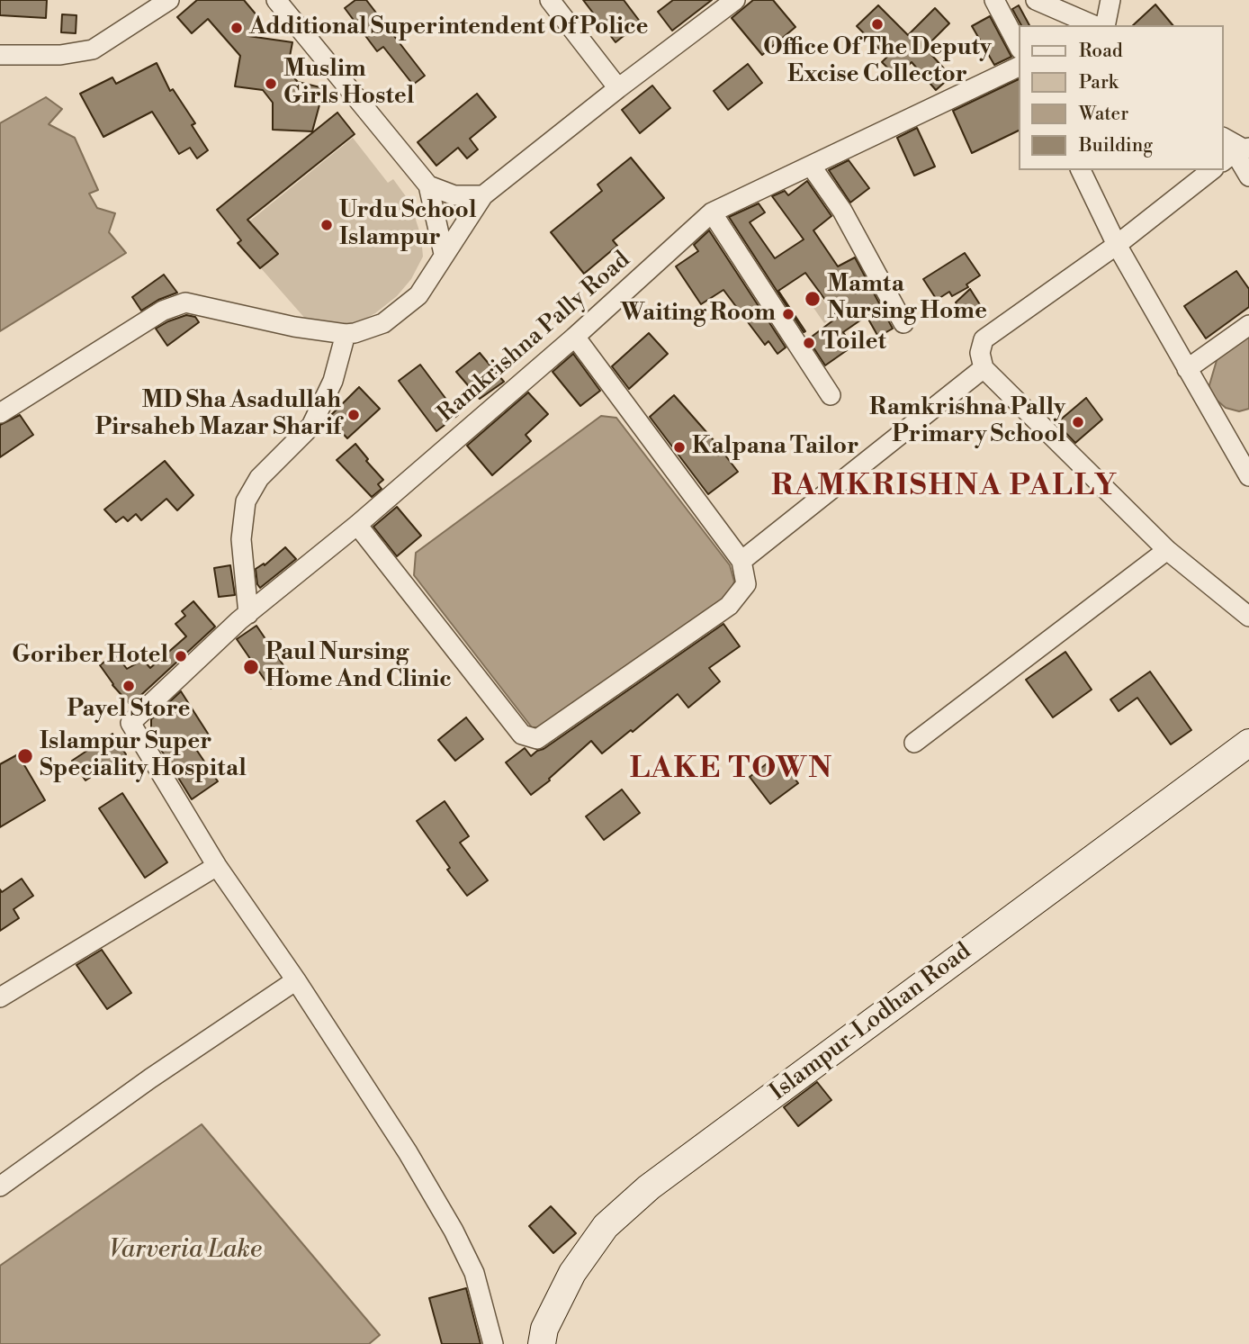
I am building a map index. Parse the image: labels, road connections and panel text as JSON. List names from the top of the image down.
{
  "streets": {
    "main road": ["Islampur-Lodhan Road"],
    "street": ["Ramkrishna Pally Road"]
  },
  "districts": ["RAMKRISHNA PALLY", "LAKE TOWN"],
  "water": ["Varveria Lake"],
  "places": [
    "Office Of The Deputy Excise Collector",
    "Additional Superintendent Of Police",
    "Muslim Girls Hostel",
    "Urdu School Islampur",
    "Mamta Nursing Home",
    "Waiting Room",
    "Toilet",
    "MD Sha Asadullah Pirsaheb Mazar Sharif",
    "Ramkrishna Pally Primary School",
    "Kalpana Tailor",
    "Goriber Hotel",
    "Paul Nursing Home And Clinic",
    "Payel Store",
    "Islampur Super Speciality Hospital"
  ],
  "legend": [
    "Road",
    "Park",
    "Water",
    "Building"
  ]
}
